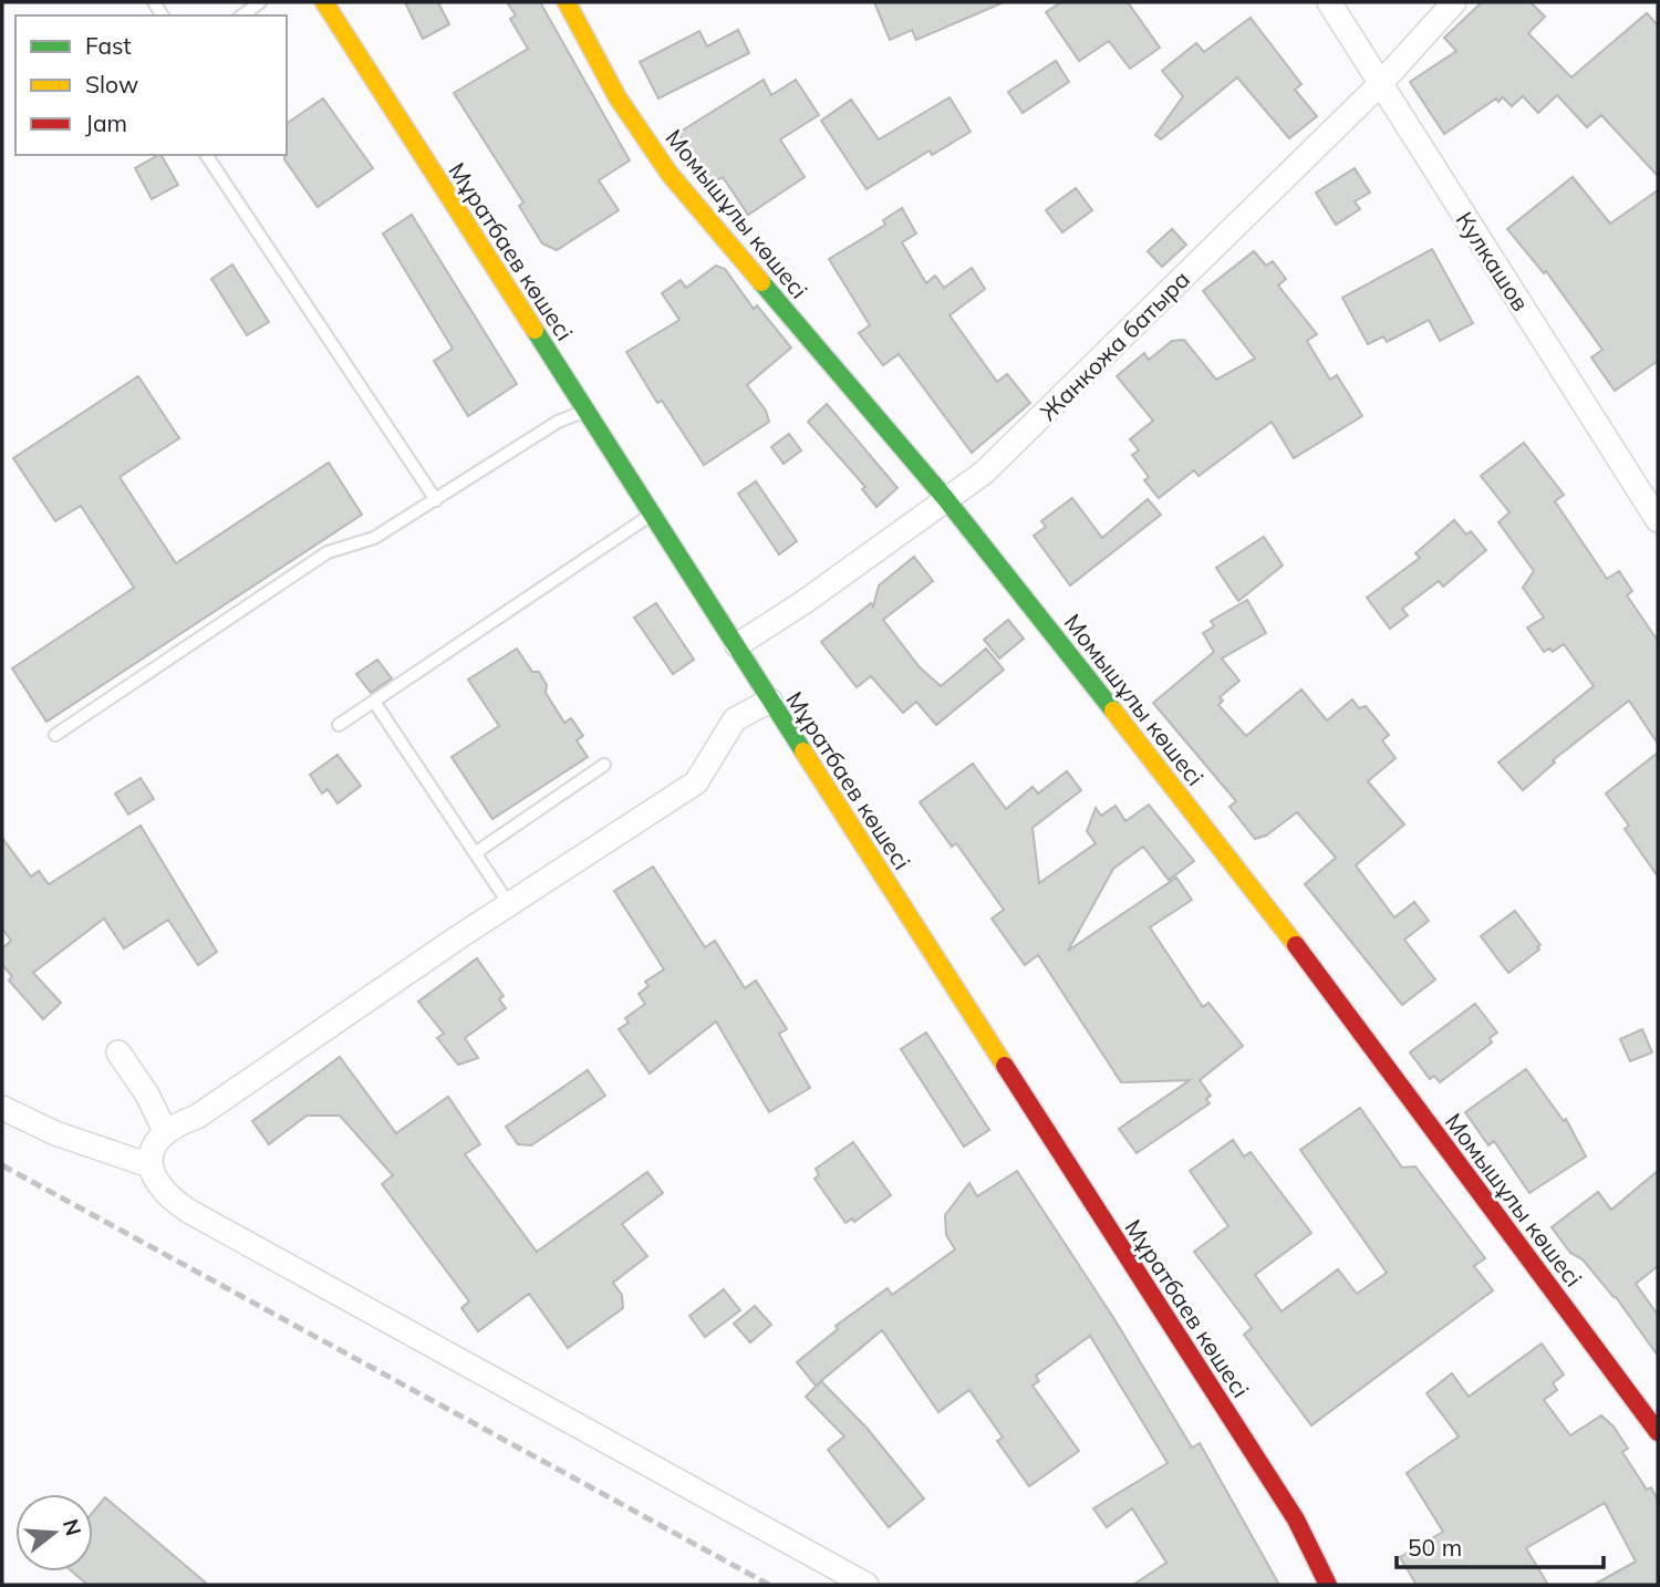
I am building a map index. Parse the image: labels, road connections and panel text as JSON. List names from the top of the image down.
{
  "streets": {
    "street": [
      "Момышұлы көшесі",
      "Мұратбаев көшесі",
      "Кулкашов",
      "Жанкожа батыра"
    ]
  },
  "crossings": [
    ["Момышұлы көшесі", "Жанкожа батыра"],
    ["Мұратбаев көшесі", "Жанкожа батыра"],
    ["Кулкашов", "Жанкожа батыра"]
  ],
  "legend": ["Fast", "Slow", "Jam"],
  "scale_bar": "50 m",
  "north": "right"
}
